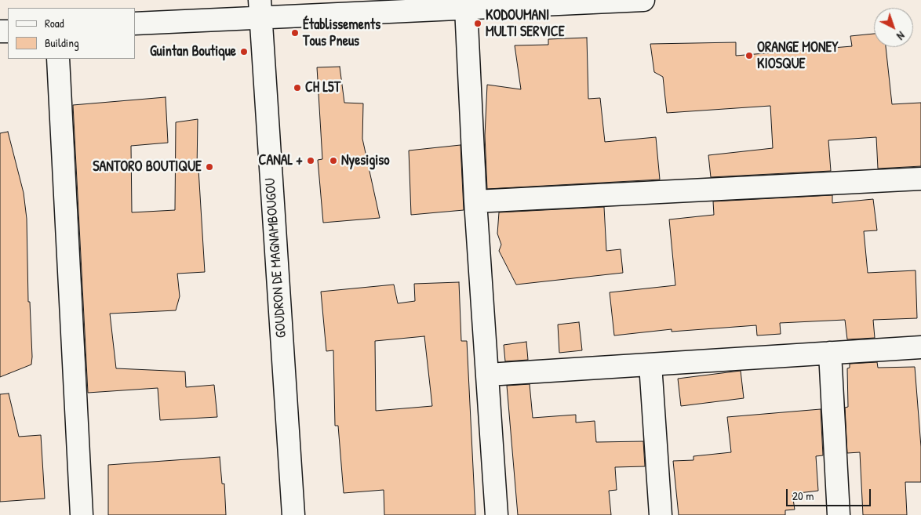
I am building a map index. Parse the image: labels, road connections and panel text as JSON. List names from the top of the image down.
{
  "streets": {
    "street": ["GOUDRON DE MAGNAMBOUGOU"]
  },
  "places": [
    "KODOUMANI MULTI SERVICE",
    "Établissements Tous Pneus",
    "Guintan Boutique",
    "ORANGE MONEY KIOSQUE",
    "CH L5T",
    "CANAL +",
    "Nyesigiso",
    "SANTORO BOUTIQUE"
  ],
  "legend": ["Road", "Building"],
  "scale_bar": "20 m",
  "north": "bottom right"
}
